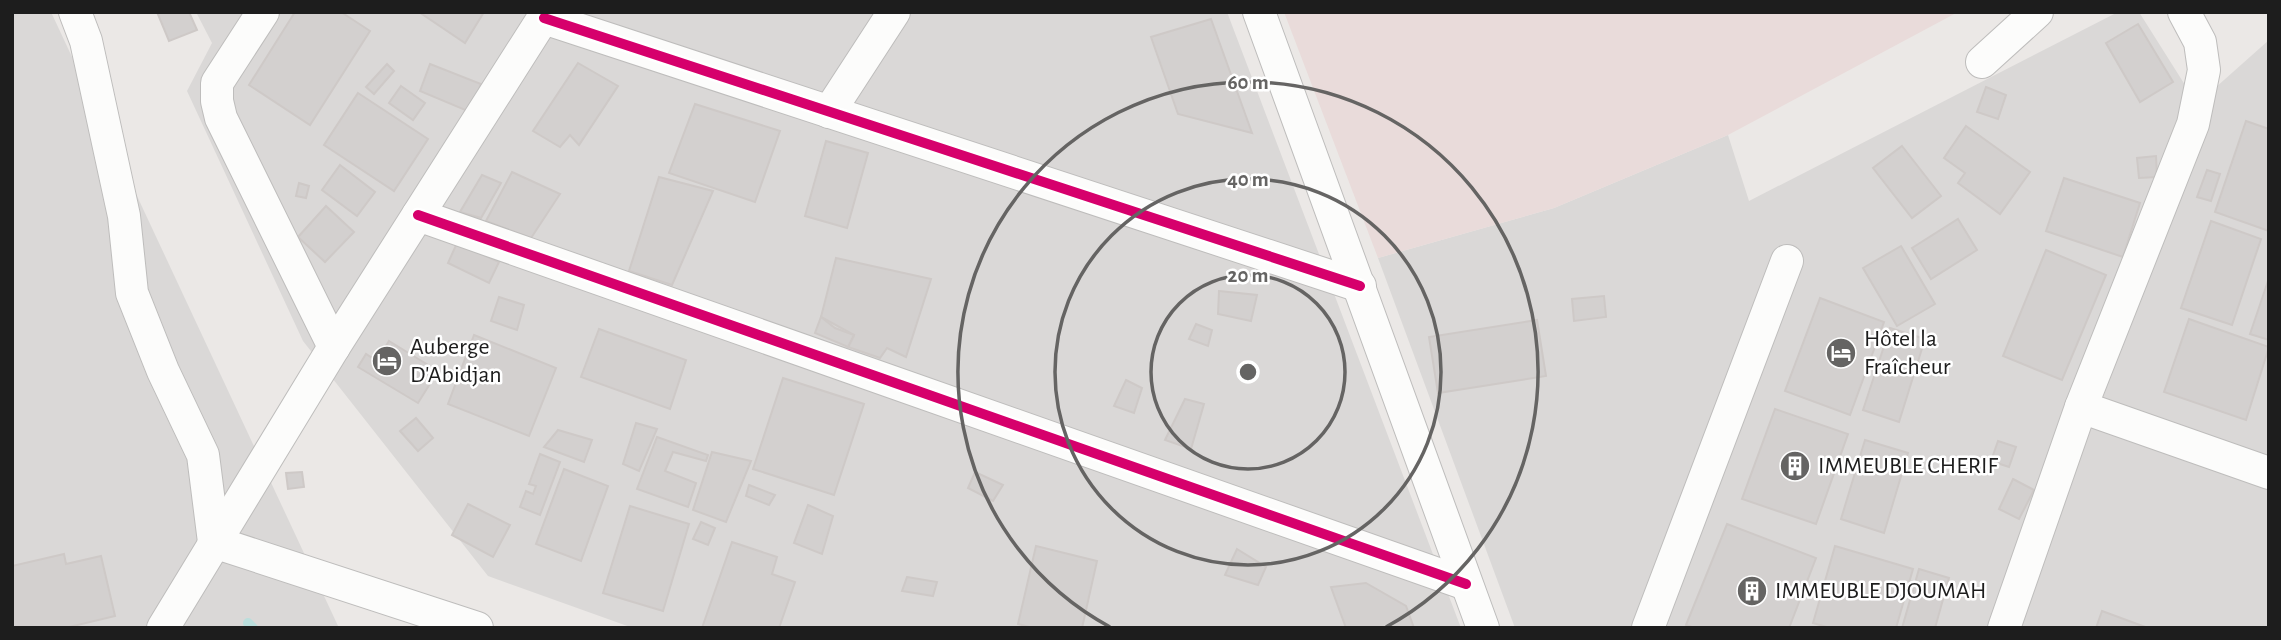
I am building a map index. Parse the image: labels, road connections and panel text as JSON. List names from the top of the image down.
{
  "places": {
    "hotel": ["Hôtel la Fraîcheur", "Auberge D'Abidjan"],
    "building": ["IMMEUBLE CHERIF", "IMMEUBLE DJOUMAH"]
  },
  "rings": ["60 m", "40 m", "20 m"]
}
